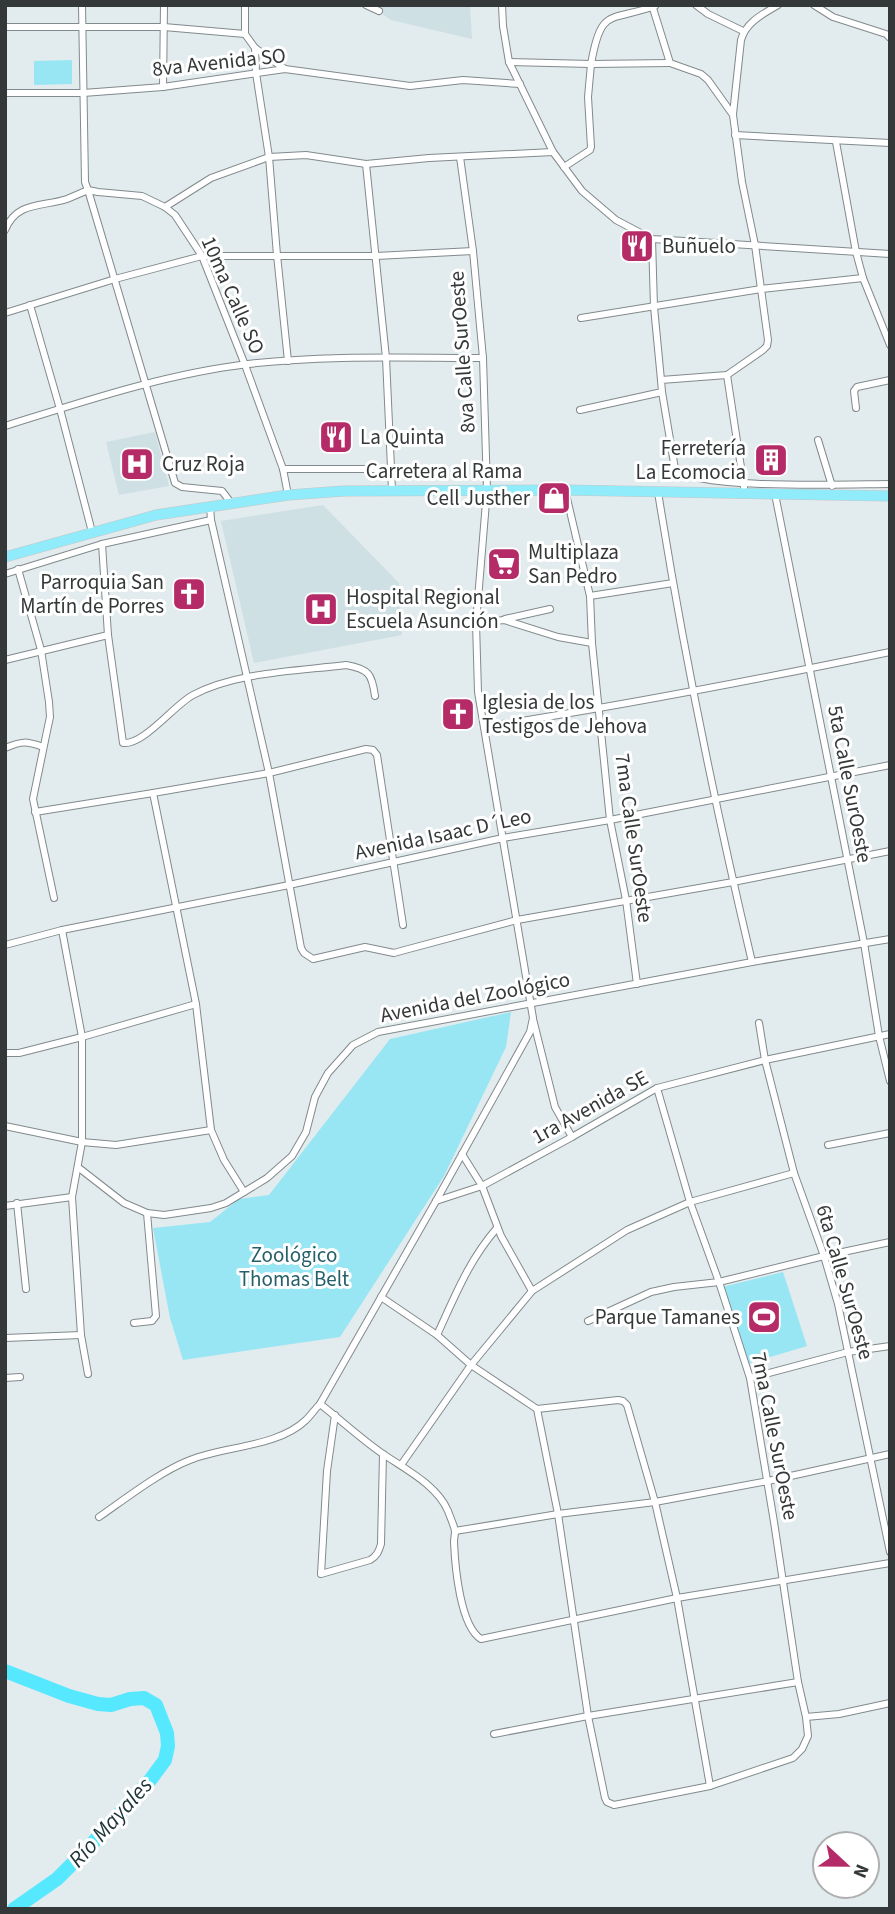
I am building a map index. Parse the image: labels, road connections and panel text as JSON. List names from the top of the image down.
{
  "streets": {
    "highway": ["Carretera al Rama"],
    "street": [
      "8va Avenida SO",
      "10ma Calle SO",
      "8va Calle SurOeste",
      "5ta Calle SurOeste",
      "Avenida Isaac D´Leo",
      "7ma Calle SurOeste",
      "Avenida del Zoológico",
      "1ra Avenida SE",
      "6ta Calle SurOeste"
    ]
  },
  "crossings": [
    ["10ma Calle SO", "Carretera al Rama"],
    ["8va Calle SurOeste", "Carretera al Rama"],
    ["8va Calle SurOeste", "Avenida Isaac D´Leo"],
    ["8va Calle SurOeste", "Avenida del Zoológico"],
    ["8va Calle SurOeste", "1ra Avenida SE"],
    ["Carretera al Rama", "5ta Calle SurOeste"],
    ["Carretera al Rama", "7ma Calle SurOeste"],
    ["5ta Calle SurOeste", "Avenida Isaac D´Leo"],
    ["5ta Calle SurOeste", "Avenida del Zoológico"],
    ["5ta Calle SurOeste", "1ra Avenida SE"],
    ["Avenida Isaac D´Leo", "7ma Calle SurOeste"],
    ["7ma Calle SurOeste", "Avenida del Zoológico"],
    ["7ma Calle SurOeste", "1ra Avenida SE"],
    ["1ra Avenida SE", "6ta Calle SurOeste"]
  ],
  "water": ["Río Mayales"],
  "parks": ["Zoológico Thomas Belt"],
  "places": {
    "restaurant": ["Buñuelo", "La Quinta"],
    "building": ["Ferretería La Ecomocia"],
    "hospital": ["Cruz Roja", "Hospital Regional Escuela Asunción"],
    "shop": ["Cell Justher"],
    "supermarket": ["Multiplaza San Pedro"],
    "church": ["Parroquia San Martín de Porres", "Iglesia de los Testigos de Jehova"],
    "sports": ["Parque Tamanes"]
  },
  "north": "right"
}
